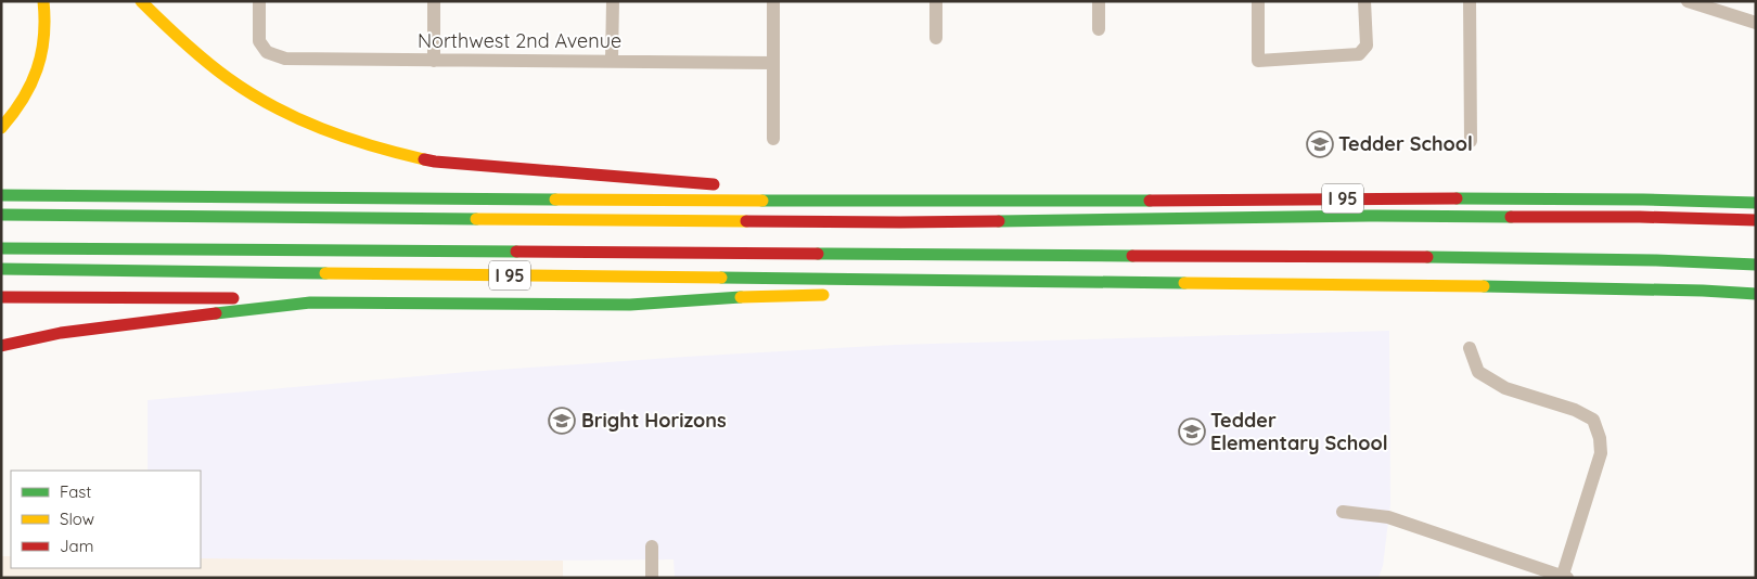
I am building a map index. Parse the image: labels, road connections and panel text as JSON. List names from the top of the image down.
{
  "streets": {
    "highway": ["I 95"],
    "street": ["Northwest 2nd Avenue"]
  },
  "places": {
    "school or university": ["Tedder School", "Bright Horizons", "Tedder Elementary School"]
  },
  "legend": ["Fast", "Slow", "Jam"]
}
